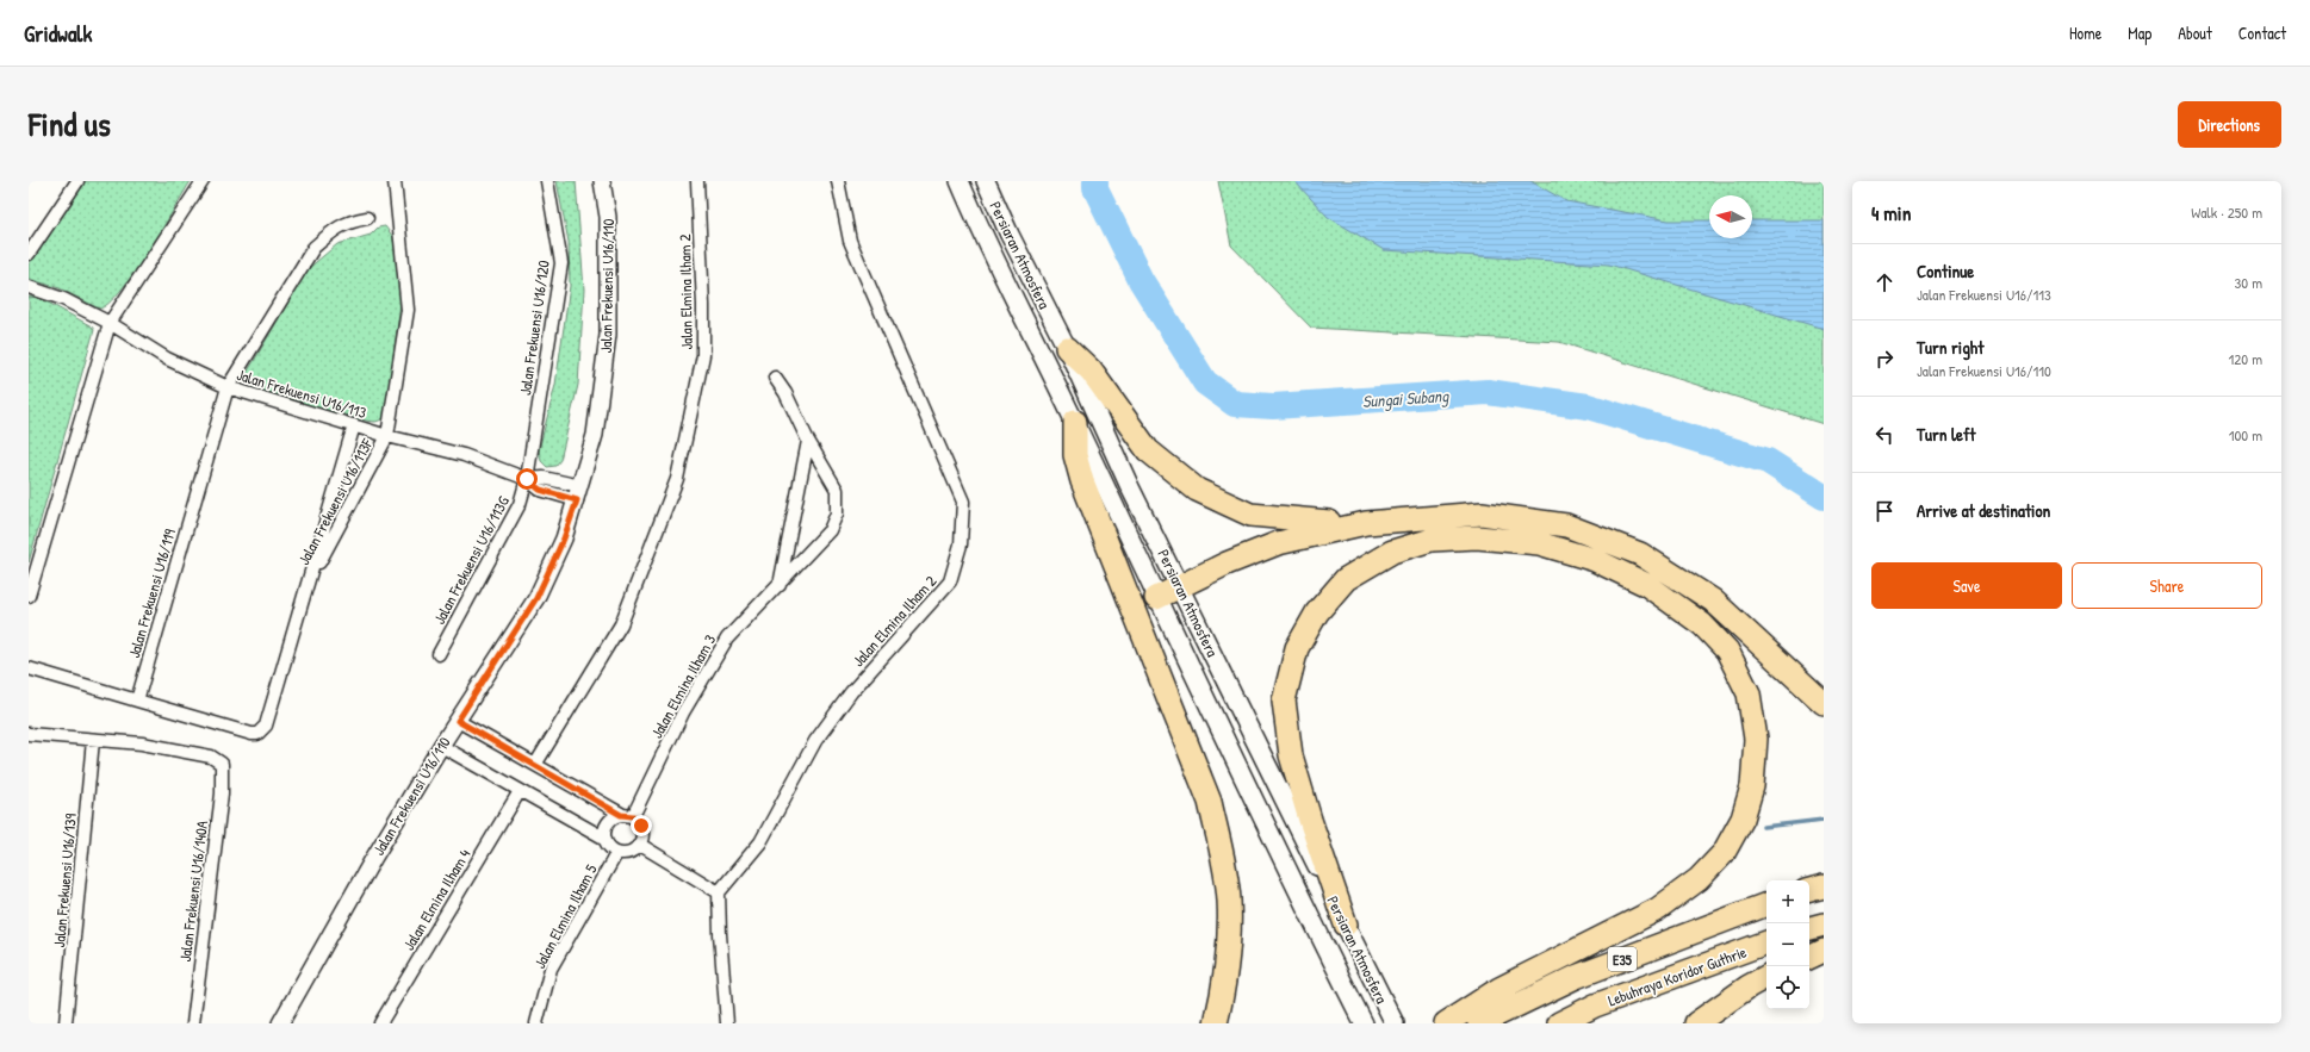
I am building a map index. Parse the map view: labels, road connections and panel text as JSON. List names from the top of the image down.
{
  "streets": {
    "highway": ["E35", "Lebuhraya Koridor Guthrie"],
    "main road": ["Persiaran Atmosfera"],
    "street": [
      "Jalan Frekuensi U16/110",
      "Jalan Elmina Ilham 2",
      "Jalan Frekuensi U16/120",
      "Jalan Frekuensi U16/113",
      "Jalan Frekuensi U16/113F",
      "Jalan Frekuensi U16/113G",
      "Jalan Frekuensi U16/119",
      "Jalan Elmina Ilham 3",
      "Jalan Frekuensi U16/139",
      "Jalan Frekuensi U16/140A",
      "Jalan Elmina Ilham 4",
      "Jalan Elmina Ilham 5"
    ]
  },
  "crossings": [
    ["Jalan Frekuensi U16/110", "Jalan Frekuensi U16/113"],
    ["Jalan Frekuensi U16/120", "Jalan Frekuensi U16/113"],
    ["Jalan Frekuensi U16/120", "Jalan Frekuensi U16/113G"],
    ["Jalan Frekuensi U16/113", "Jalan Frekuensi U16/113F"],
    ["Jalan Frekuensi U16/113", "Jalan Frekuensi U16/113G"],
    ["Jalan Frekuensi U16/113", "Jalan Frekuensi U16/119"],
    ["Jalan Frekuensi U16/113F", "Jalan Frekuensi U16/119"],
    ["Jalan Elmina Ilham 3", "Jalan Elmina Ilham 5"],
    ["Jalan Frekuensi U16/139", "Jalan Frekuensi U16/140A"]
  ],
  "water": ["Sungai Subang"],
  "north": "left",
  "page": {
    "header": "Gridwalk",
    "nav": [
      "Home",
      "Map",
      "About",
      "Contact"
    ],
    "title": "Find us",
    "buttons": [
      "Directions",
      ["Save", "Share"]
    ],
    "heading": ["4 min", "Walk · 250 m"],
    "list": [
      ["Continue", "Jalan Frekuensi U16/113", "30 m"],
      ["Turn right", "Jalan Frekuensi U16/110", "120 m"],
      ["Turn left", "100 m"],
      "Arrive at destination"
    ],
    "map_buttons": ["+", "−"]
  }
}
